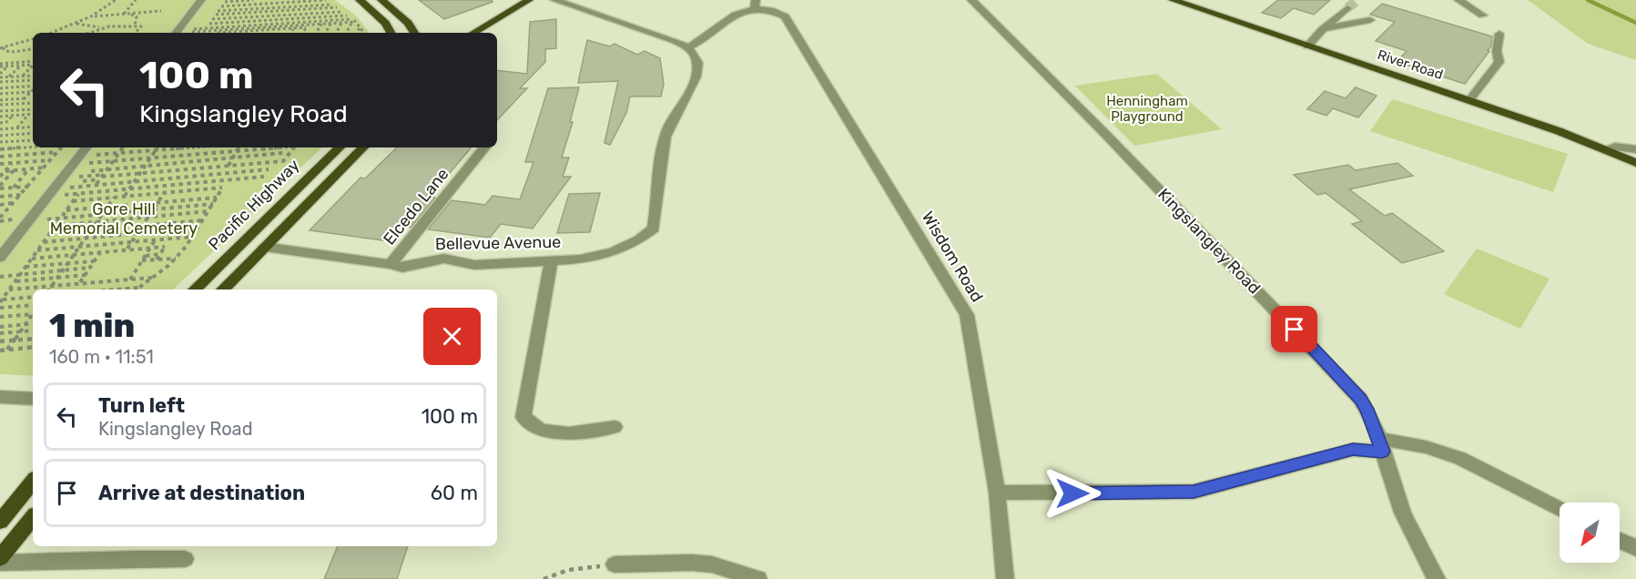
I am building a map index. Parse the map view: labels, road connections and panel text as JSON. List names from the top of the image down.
{
  "streets": {
    "main road": ["River Road", "Pacific Highway"],
    "street": [
      "Elcedo Lane",
      "Kingslangley Road",
      "Bellevue Avenue",
      "Wisdom Road"
    ]
  },
  "crossings": [
    ["Elcedo Lane", "Bellevue Avenue"]
  ],
  "parks": ["Henningham Playground", "Gore Hill Memorial Cemetery"],
  "north": "bottom left",
  "page": {
    "turn": ["100 m", "Kingslangley Road"],
    "heading": ["1 min", "160 m · 11:51"],
    "list": [
      {
        "name": "Turn left",
        "note": "Kingslangley Road",
        "value": "100 m"
      },
      {
        "name": "Arrive at destination",
        "value": "60 m"
      }
    ]
  }
}
